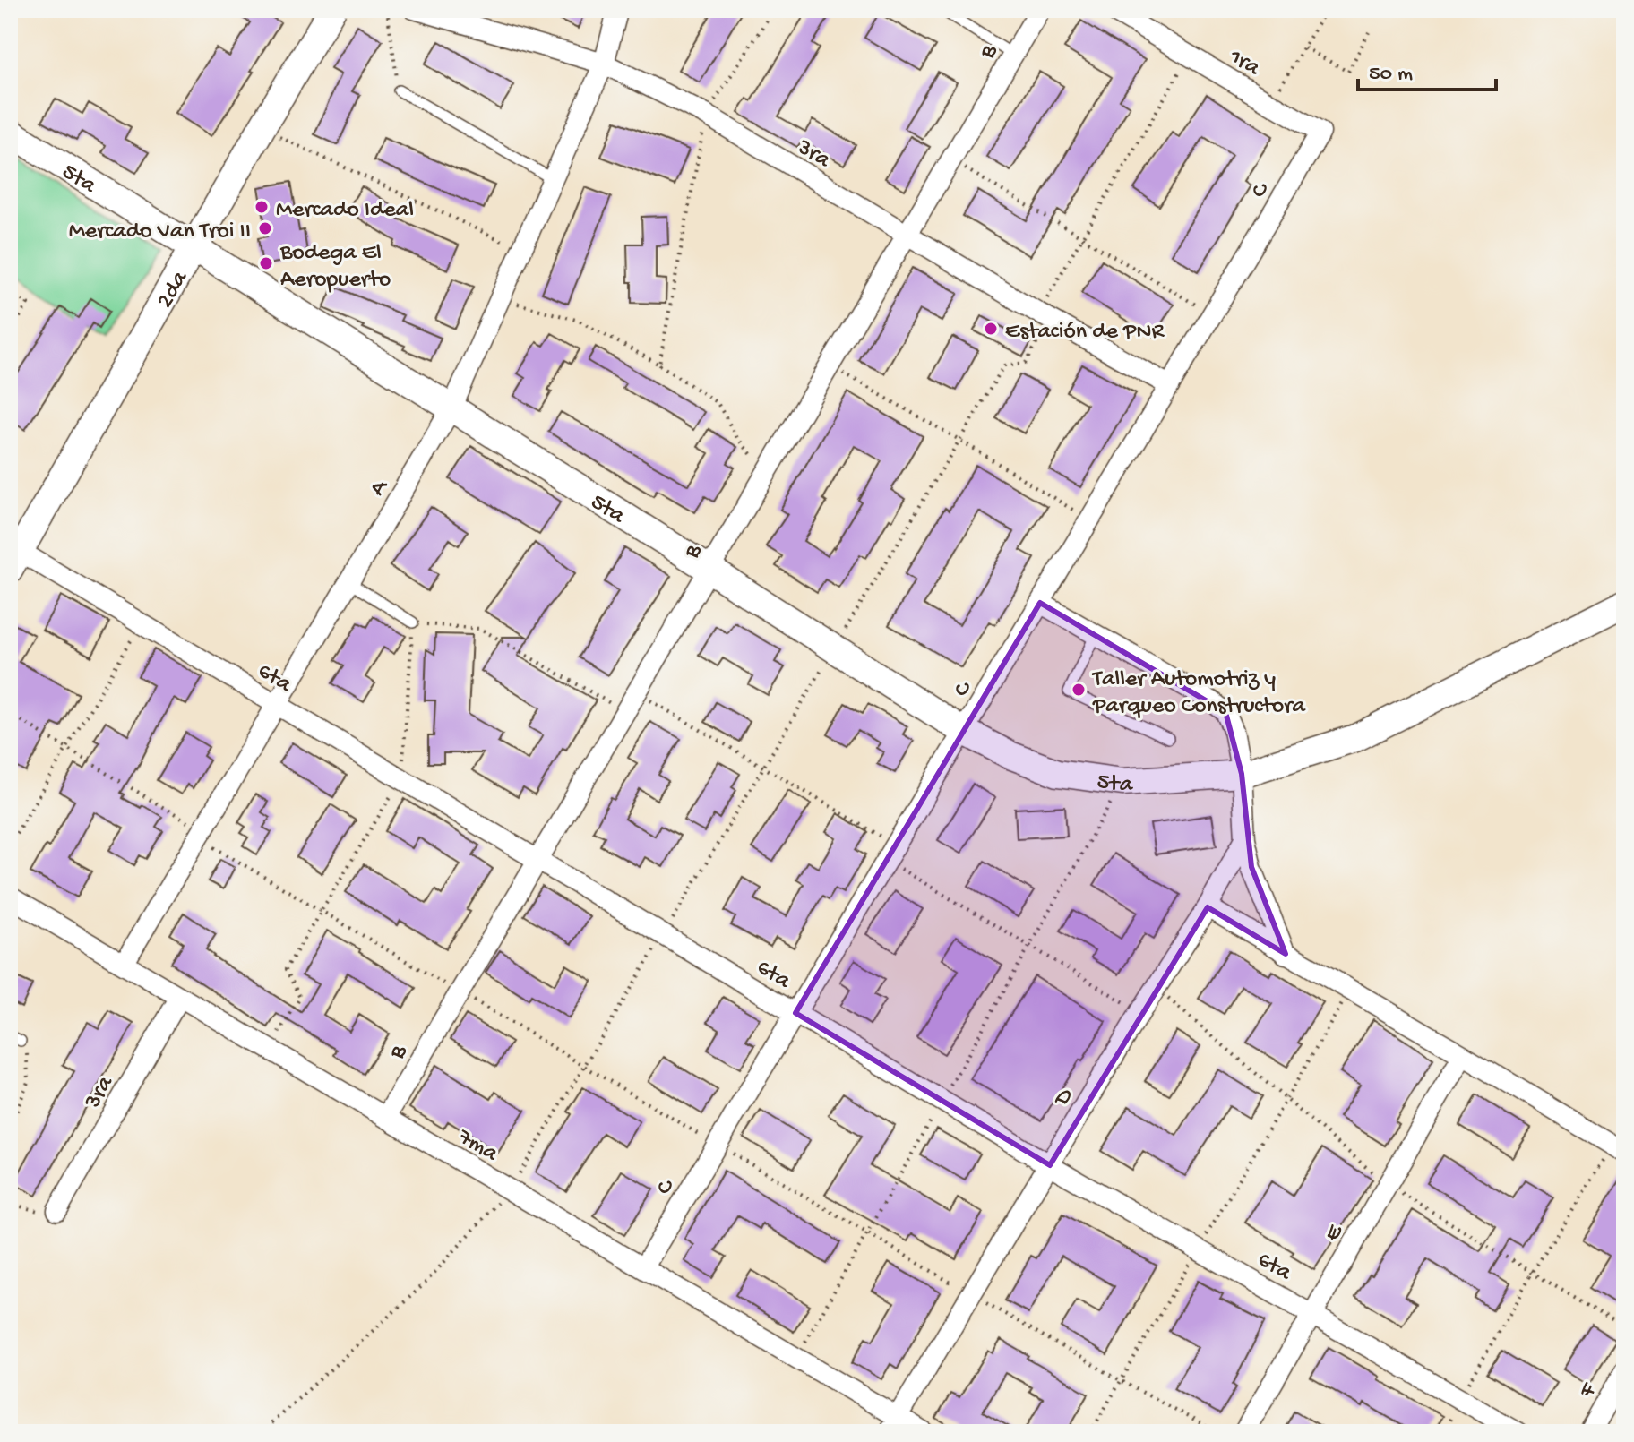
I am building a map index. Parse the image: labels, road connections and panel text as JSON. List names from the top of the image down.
{
  "streets": {
    "street": [
      "B",
      "1ra",
      "3ra",
      "5ta",
      "C",
      "2da",
      "A",
      "6ta",
      "D",
      "7ma",
      "E",
      "F"
    ]
  },
  "crossings": [
    ["B", "3ra"],
    ["B", "5ta"],
    ["B", "6ta"],
    ["B", "7ma"],
    ["1ra", "C"],
    ["3ra", "C"],
    ["3ra", "A"],
    ["3ra", "7ma"],
    ["5ta", "C"],
    ["5ta", "2da"],
    ["5ta", "A"],
    ["C", "6ta"],
    ["C", "7ma"],
    ["2da", "6ta"],
    ["A", "6ta"],
    ["A", "7ma"],
    ["6ta", "D"],
    ["6ta", "E"],
    ["D", "7ma"]
  ],
  "places": [
    "Mercado Ideal",
    "Mercado Van Troi II",
    "Bodega El Aeropuerto",
    "Estación de PNR",
    "Taller Automotriz y Parqueo Constructora"
  ],
  "scale_bar": "50 m"
}
